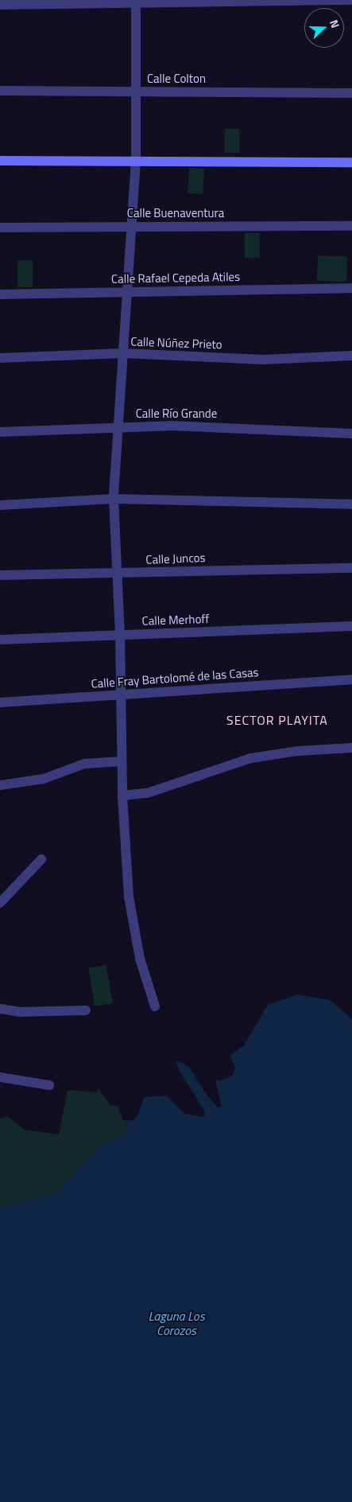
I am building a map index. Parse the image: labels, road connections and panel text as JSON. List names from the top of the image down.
{
  "streets": {
    "street": [
      "Calle Colton",
      "Calle Buenaventura",
      "Calle Rafael Cepeda Atiles",
      "Calle Núñez Prieto",
      "Calle Río Grande",
      "Calle Juncos",
      "Calle Merhoff",
      "Calle Fray Bartolomé de las Casas"
    ]
  },
  "districts": ["SECTOR PLAYITA"],
  "water": ["Laguna Los Corozos"],
  "north": "right"
}
